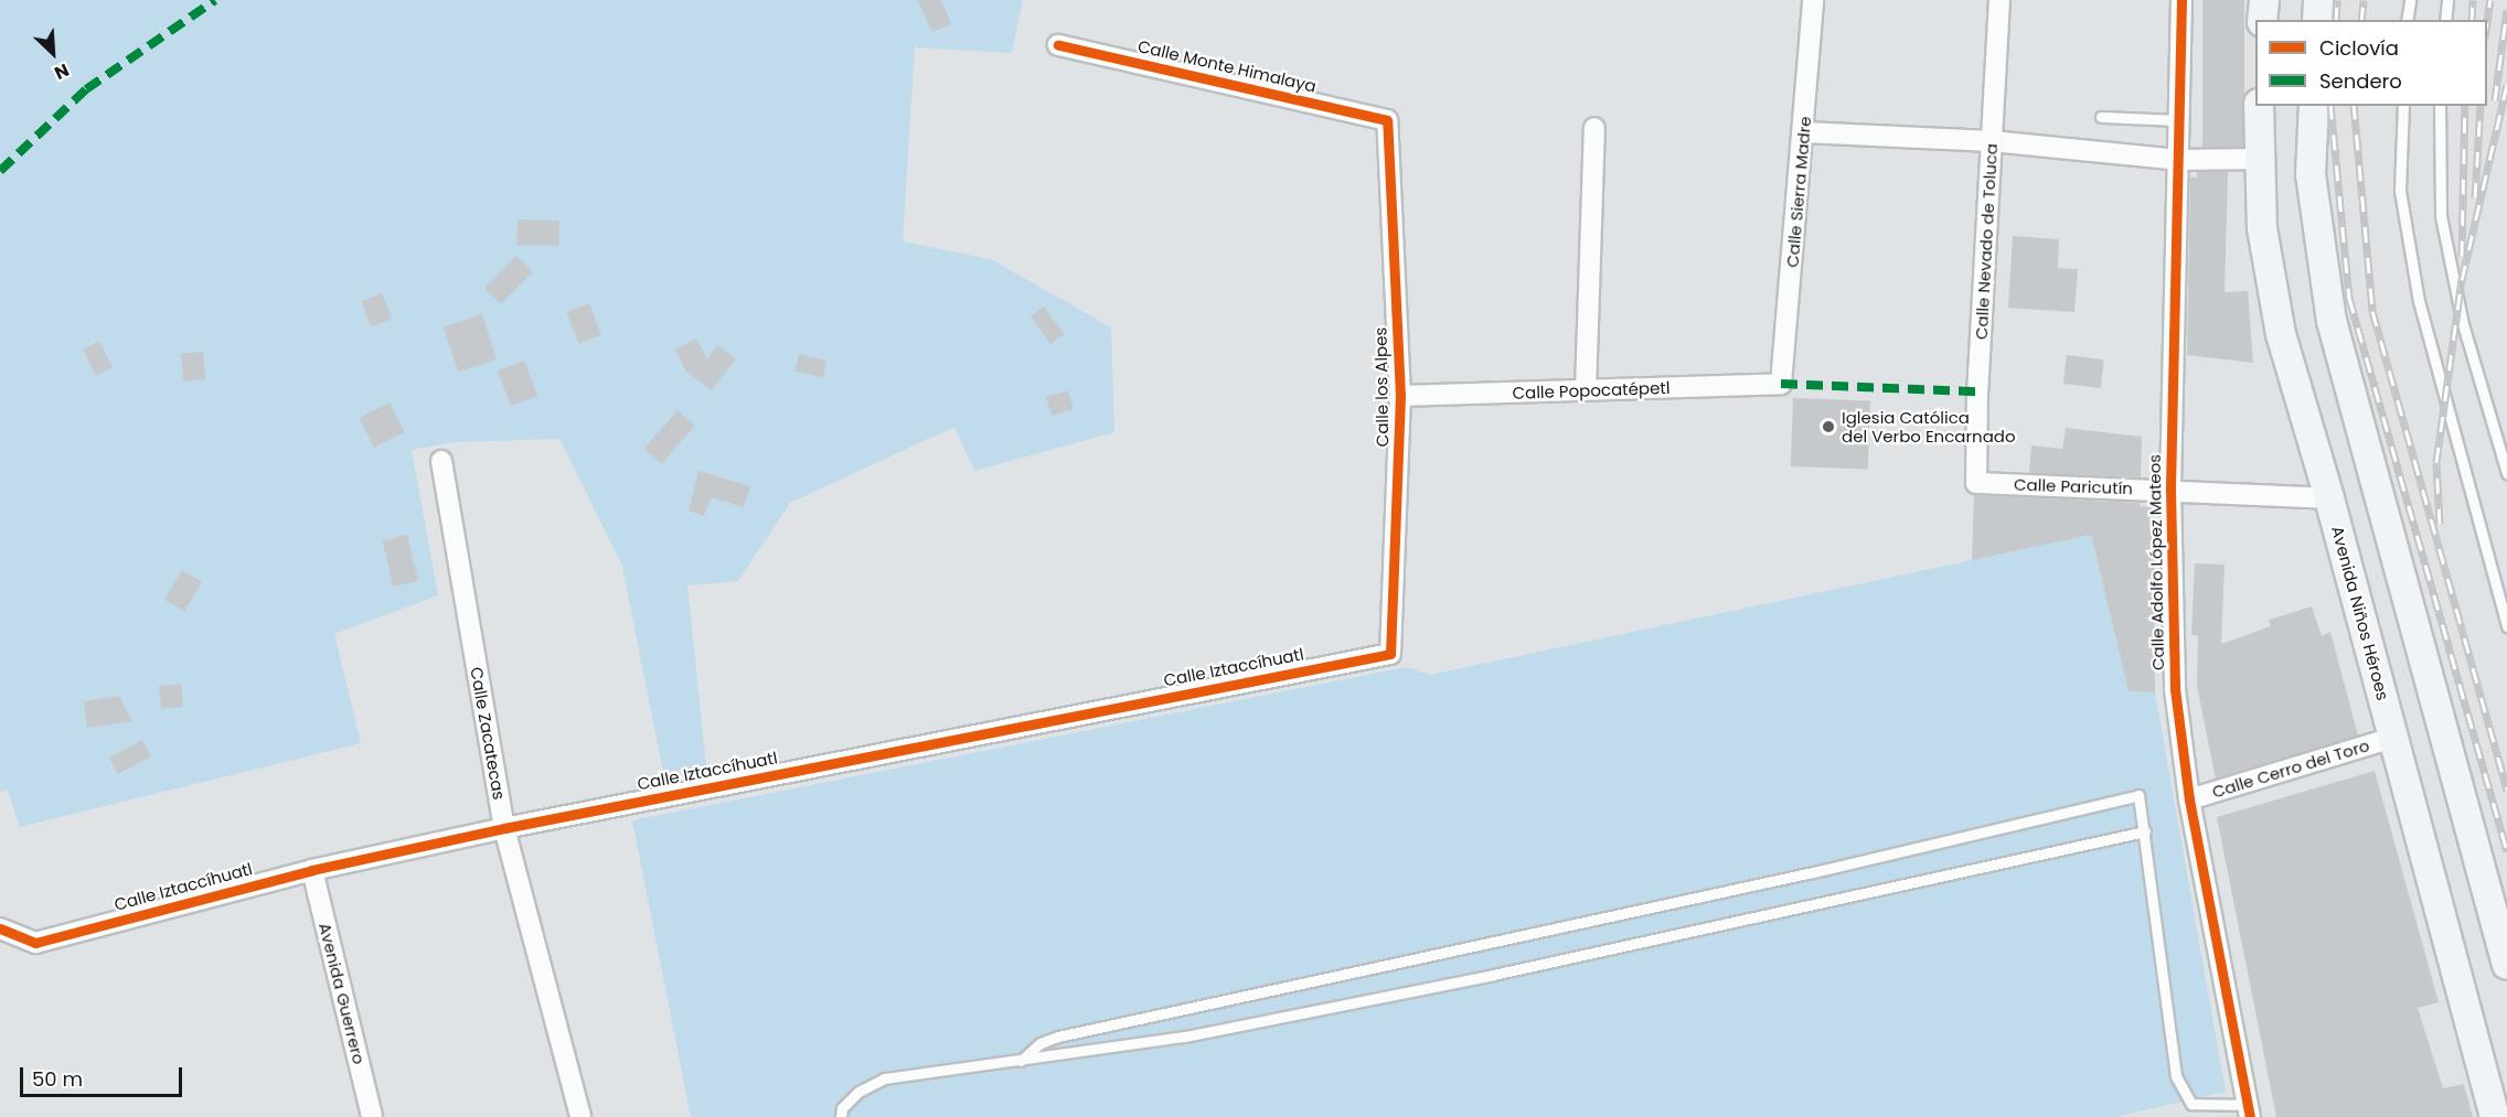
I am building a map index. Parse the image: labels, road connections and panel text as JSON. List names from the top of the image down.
{
  "streets": {
    "main road": ["Avenida Niños Héroes"],
    "street": [
      "Calle Monte Himalaya",
      "Calle Sierra Madre",
      "Calle Nevado de Toluca",
      "Calle los Alpes",
      "Calle Popocatépetl",
      "Calle Paricutín",
      "Calle Adolfo López Mateos",
      "Calle Iztaccíhuatl",
      "Calle Zacatecas",
      "Calle Cerro del Toro",
      "Avenida Guerrero"
    ]
  },
  "crossings": [
    ["Calle Monte Himalaya", "Calle los Alpes"],
    ["Calle Sierra Madre", "Calle Popocatépetl"],
    ["Calle Nevado de Toluca", "Calle Paricutín"],
    ["Calle los Alpes", "Calle Popocatépetl"],
    ["Calle los Alpes", "Calle Iztaccíhuatl"],
    ["Calle Paricutín", "Calle Adolfo López Mateos"],
    ["Calle Paricutín", "Avenida Niños Héroes"],
    ["Calle Adolfo López Mateos", "Calle Cerro del Toro"],
    ["Avenida Niños Héroes", "Calle Cerro del Toro"],
    ["Calle Iztaccíhuatl", "Calle Zacatecas"],
    ["Calle Iztaccíhuatl", "Avenida Guerrero"]
  ],
  "places": ["Iglesia Católica del Verbo Encarnado"],
  "legend": ["Ciclovía", "Sendero"],
  "scale_bar": "50 m",
  "north": "bottom right"
}
